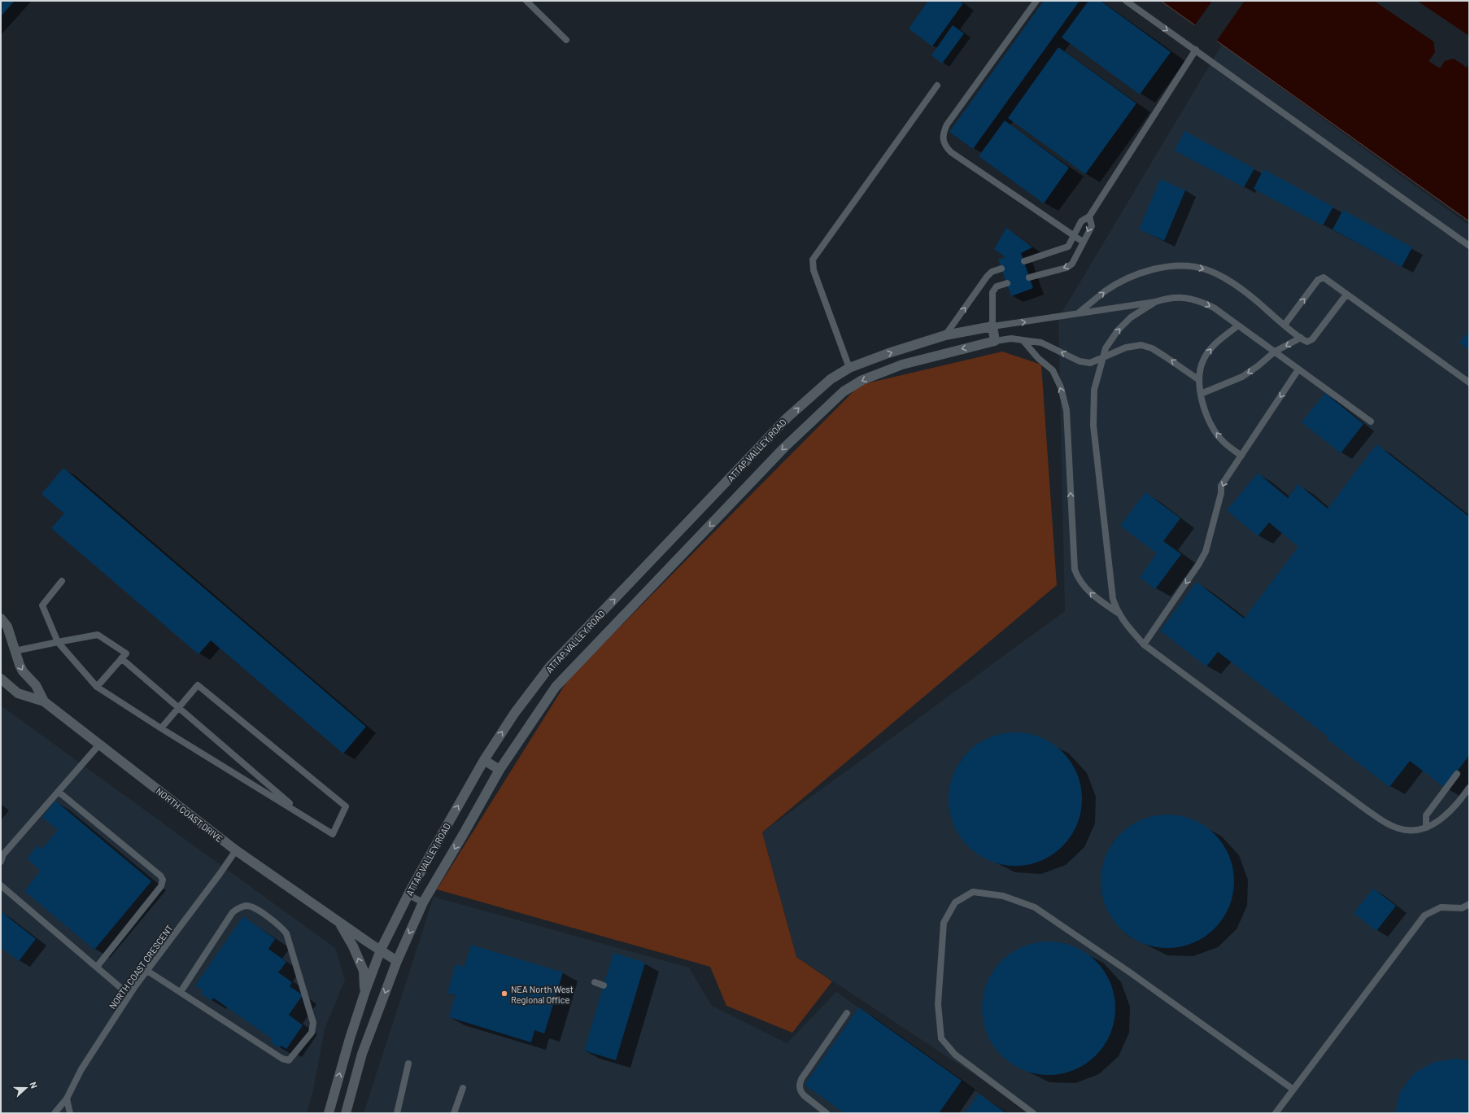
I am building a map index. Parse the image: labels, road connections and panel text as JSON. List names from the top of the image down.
{
  "streets": {
    "street": ["ATTAP VALLEY ROAD", "NORTH COAST DRIVE"],
    "lane": ["NORTH COAST CRESCENT"]
  },
  "crossings": [
    ["ATTAP VALLEY ROAD", "NORTH COAST DRIVE"],
    ["NORTH COAST DRIVE", "NORTH COAST CRESCENT"]
  ],
  "places": ["NEA North West Regional Office"],
  "north": "right"
}
